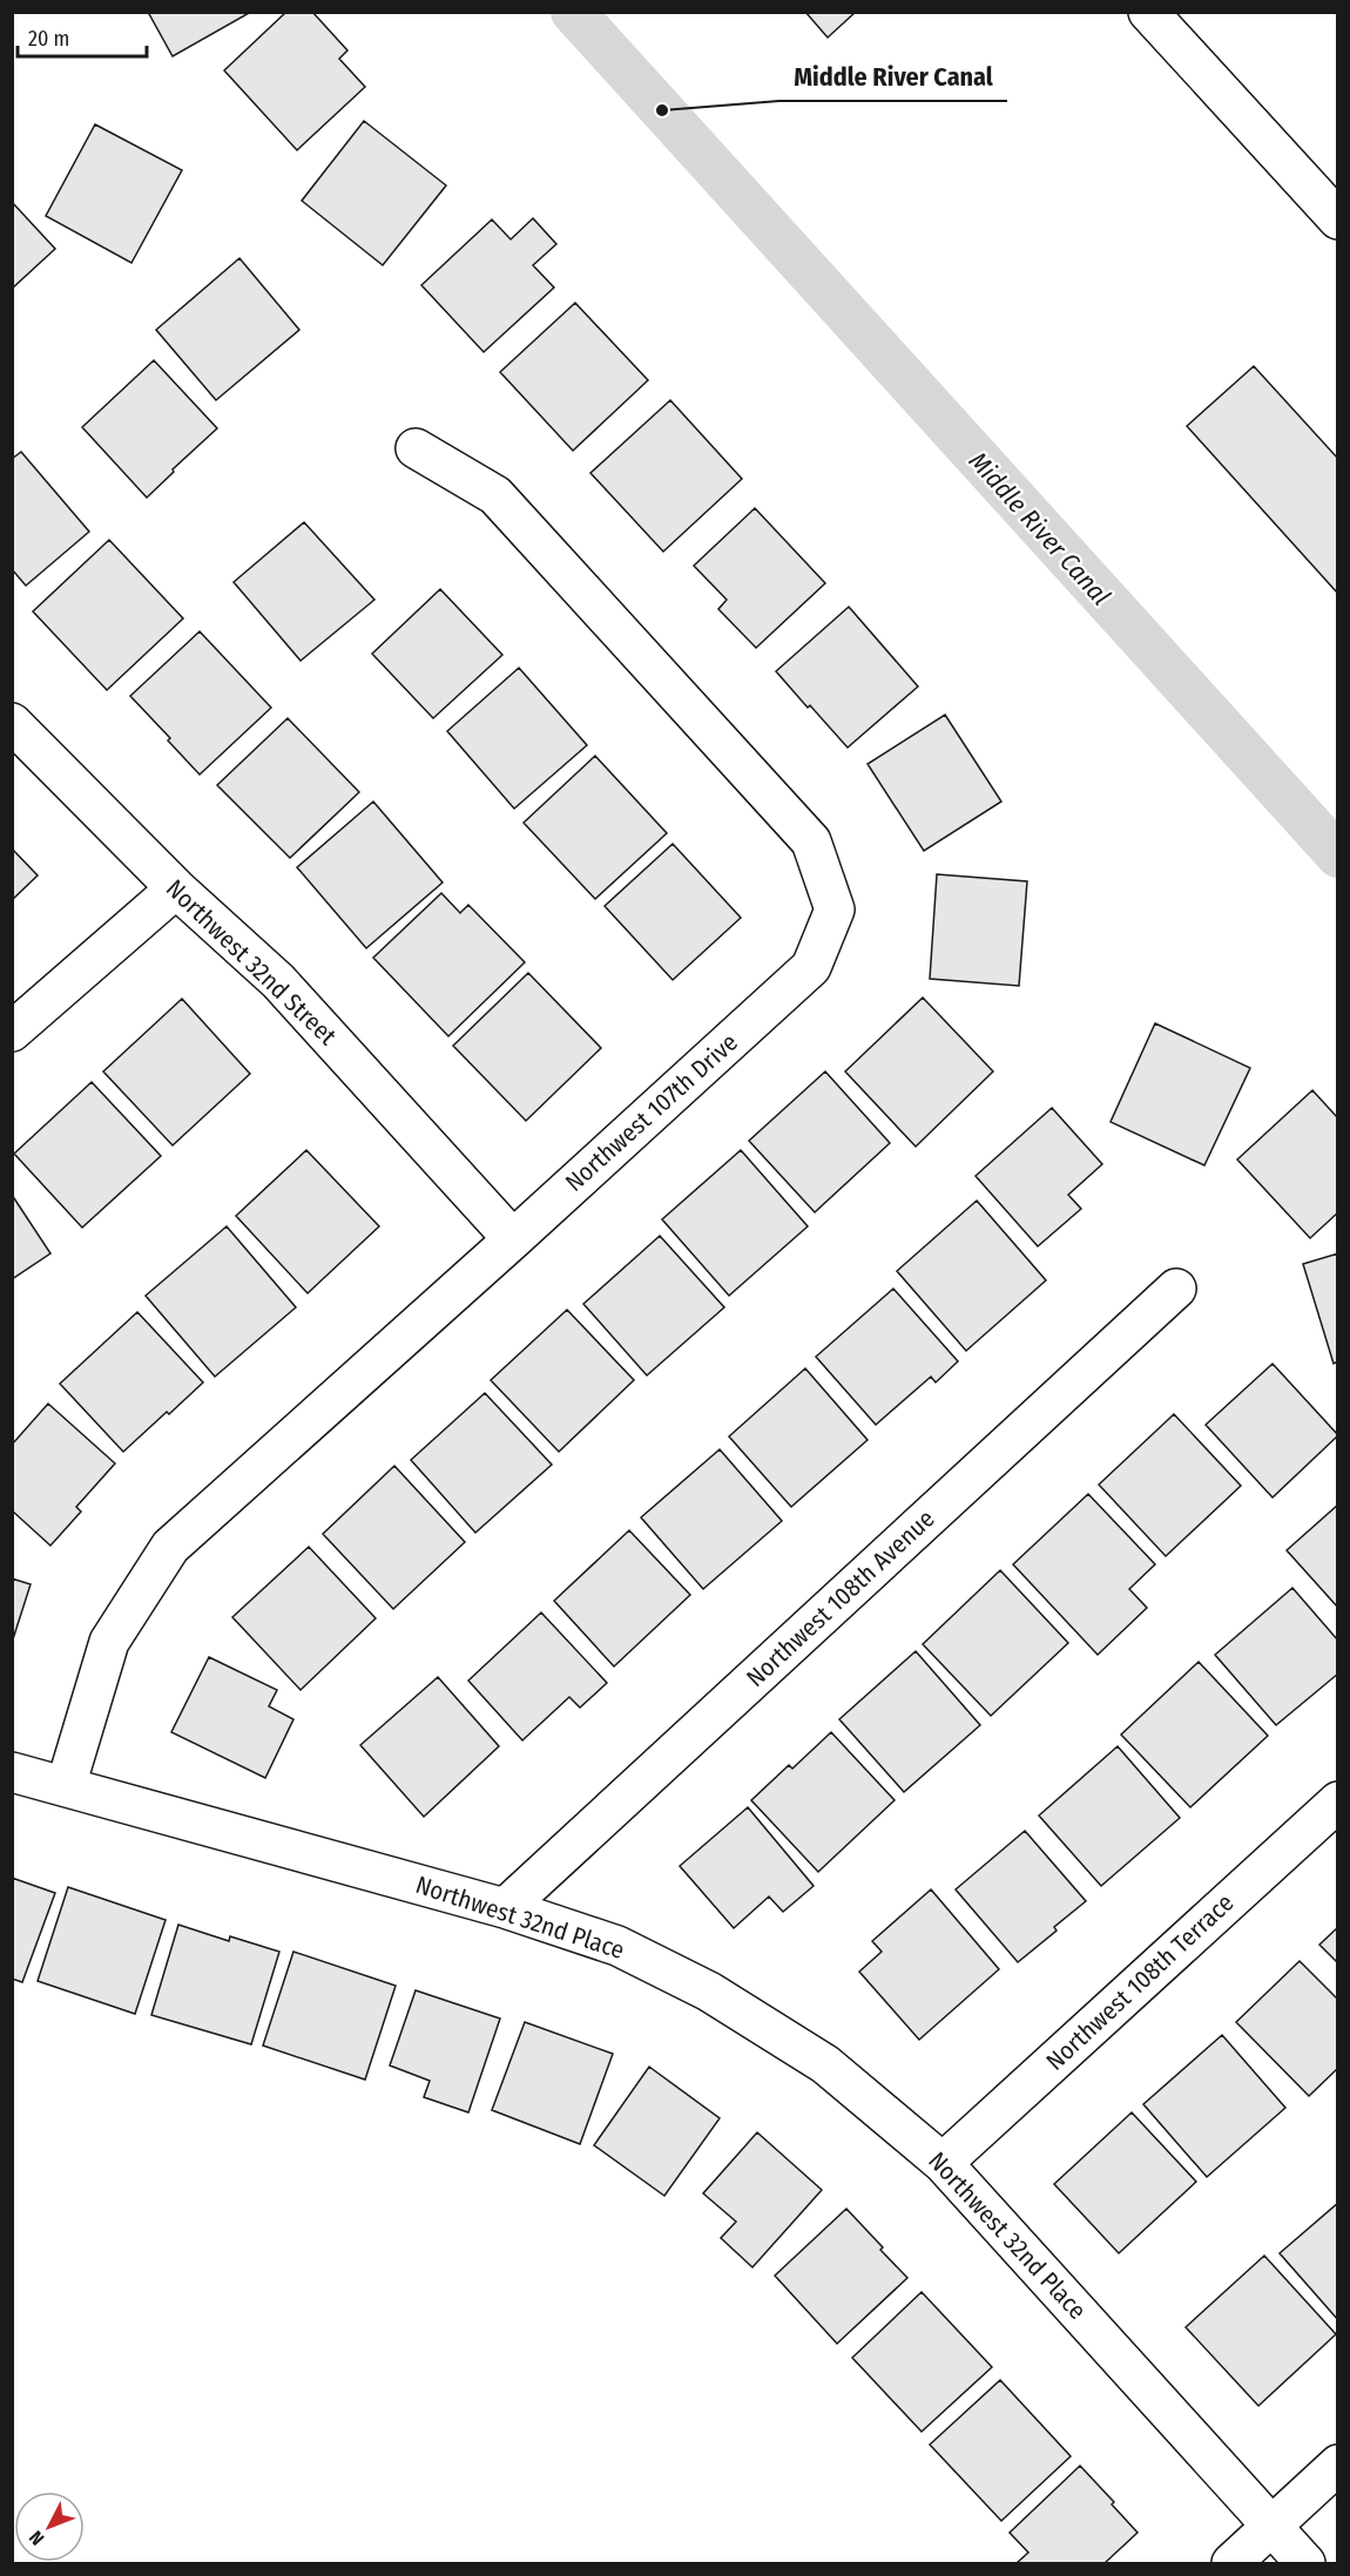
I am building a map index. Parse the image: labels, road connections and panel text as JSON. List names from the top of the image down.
{
  "streets": {
    "street": [
      "Northwest 32nd Street",
      "Northwest 107th Drive",
      "Northwest 108th Avenue",
      "Northwest 32nd Place",
      "Northwest 108th Terrace"
    ]
  },
  "crossings": [
    ["Northwest 32nd Street", "Northwest 107th Drive"],
    ["Northwest 107th Drive", "Northwest 32nd Place"],
    ["Northwest 108th Avenue", "Northwest 32nd Place"],
    ["Northwest 32nd Place", "Northwest 108th Terrace"]
  ],
  "water": ["Middle River Canal"],
  "places": ["Middle River Canal"],
  "scale_bar": "20 m",
  "north": "bottom left"
}
